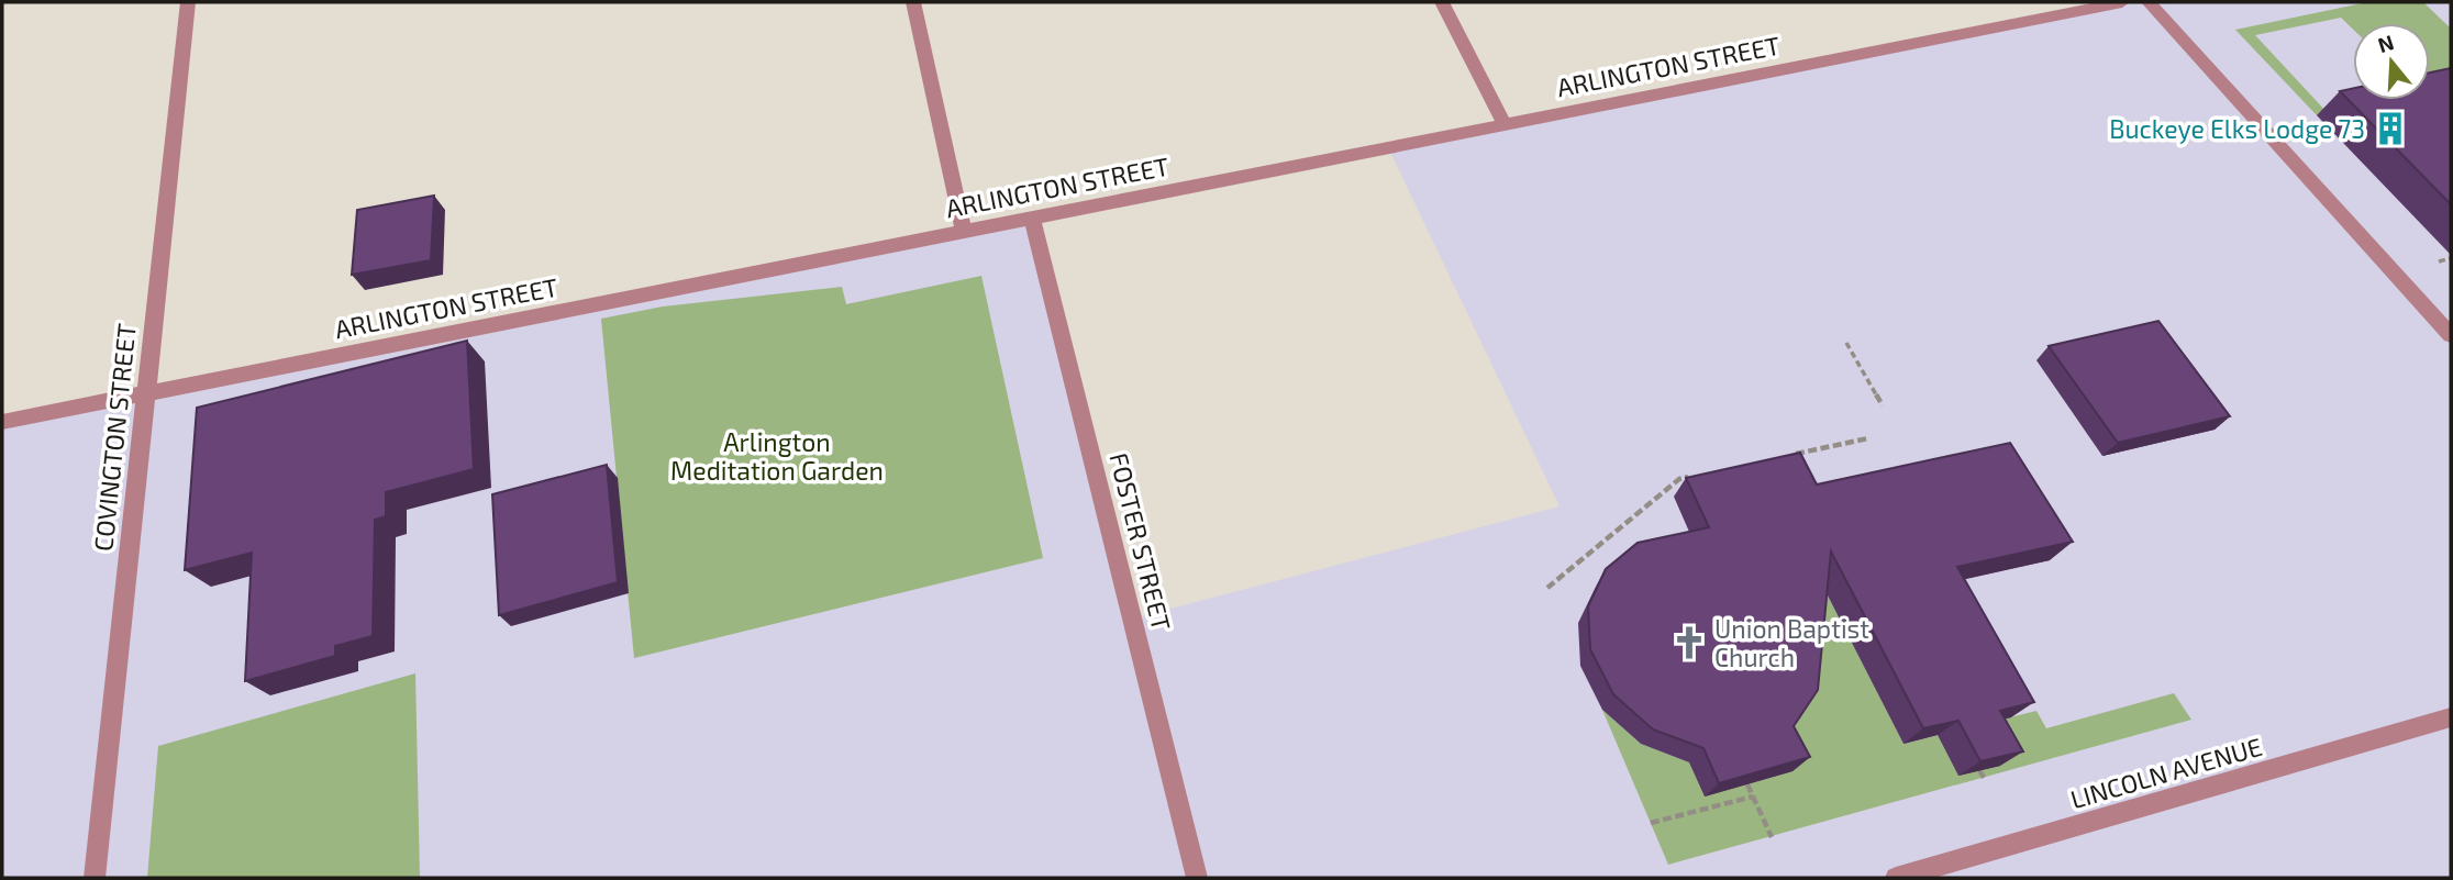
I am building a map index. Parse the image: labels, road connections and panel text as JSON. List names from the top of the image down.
{
  "streets": {
    "street": [
      "ARLINGTON STREET",
      "COVINGTON STREET",
      "FOSTER STREET",
      "LINCOLN AVENUE"
    ]
  },
  "crossings": [
    ["ARLINGTON STREET", "COVINGTON STREET"],
    ["ARLINGTON STREET", "FOSTER STREET"]
  ],
  "parks": ["Arlington Meditation Garden"],
  "places": {
    "building": ["Buckeye Elks Lodge 73"],
    "church": ["Union Baptist Church"]
  },
  "north": "top"
}
